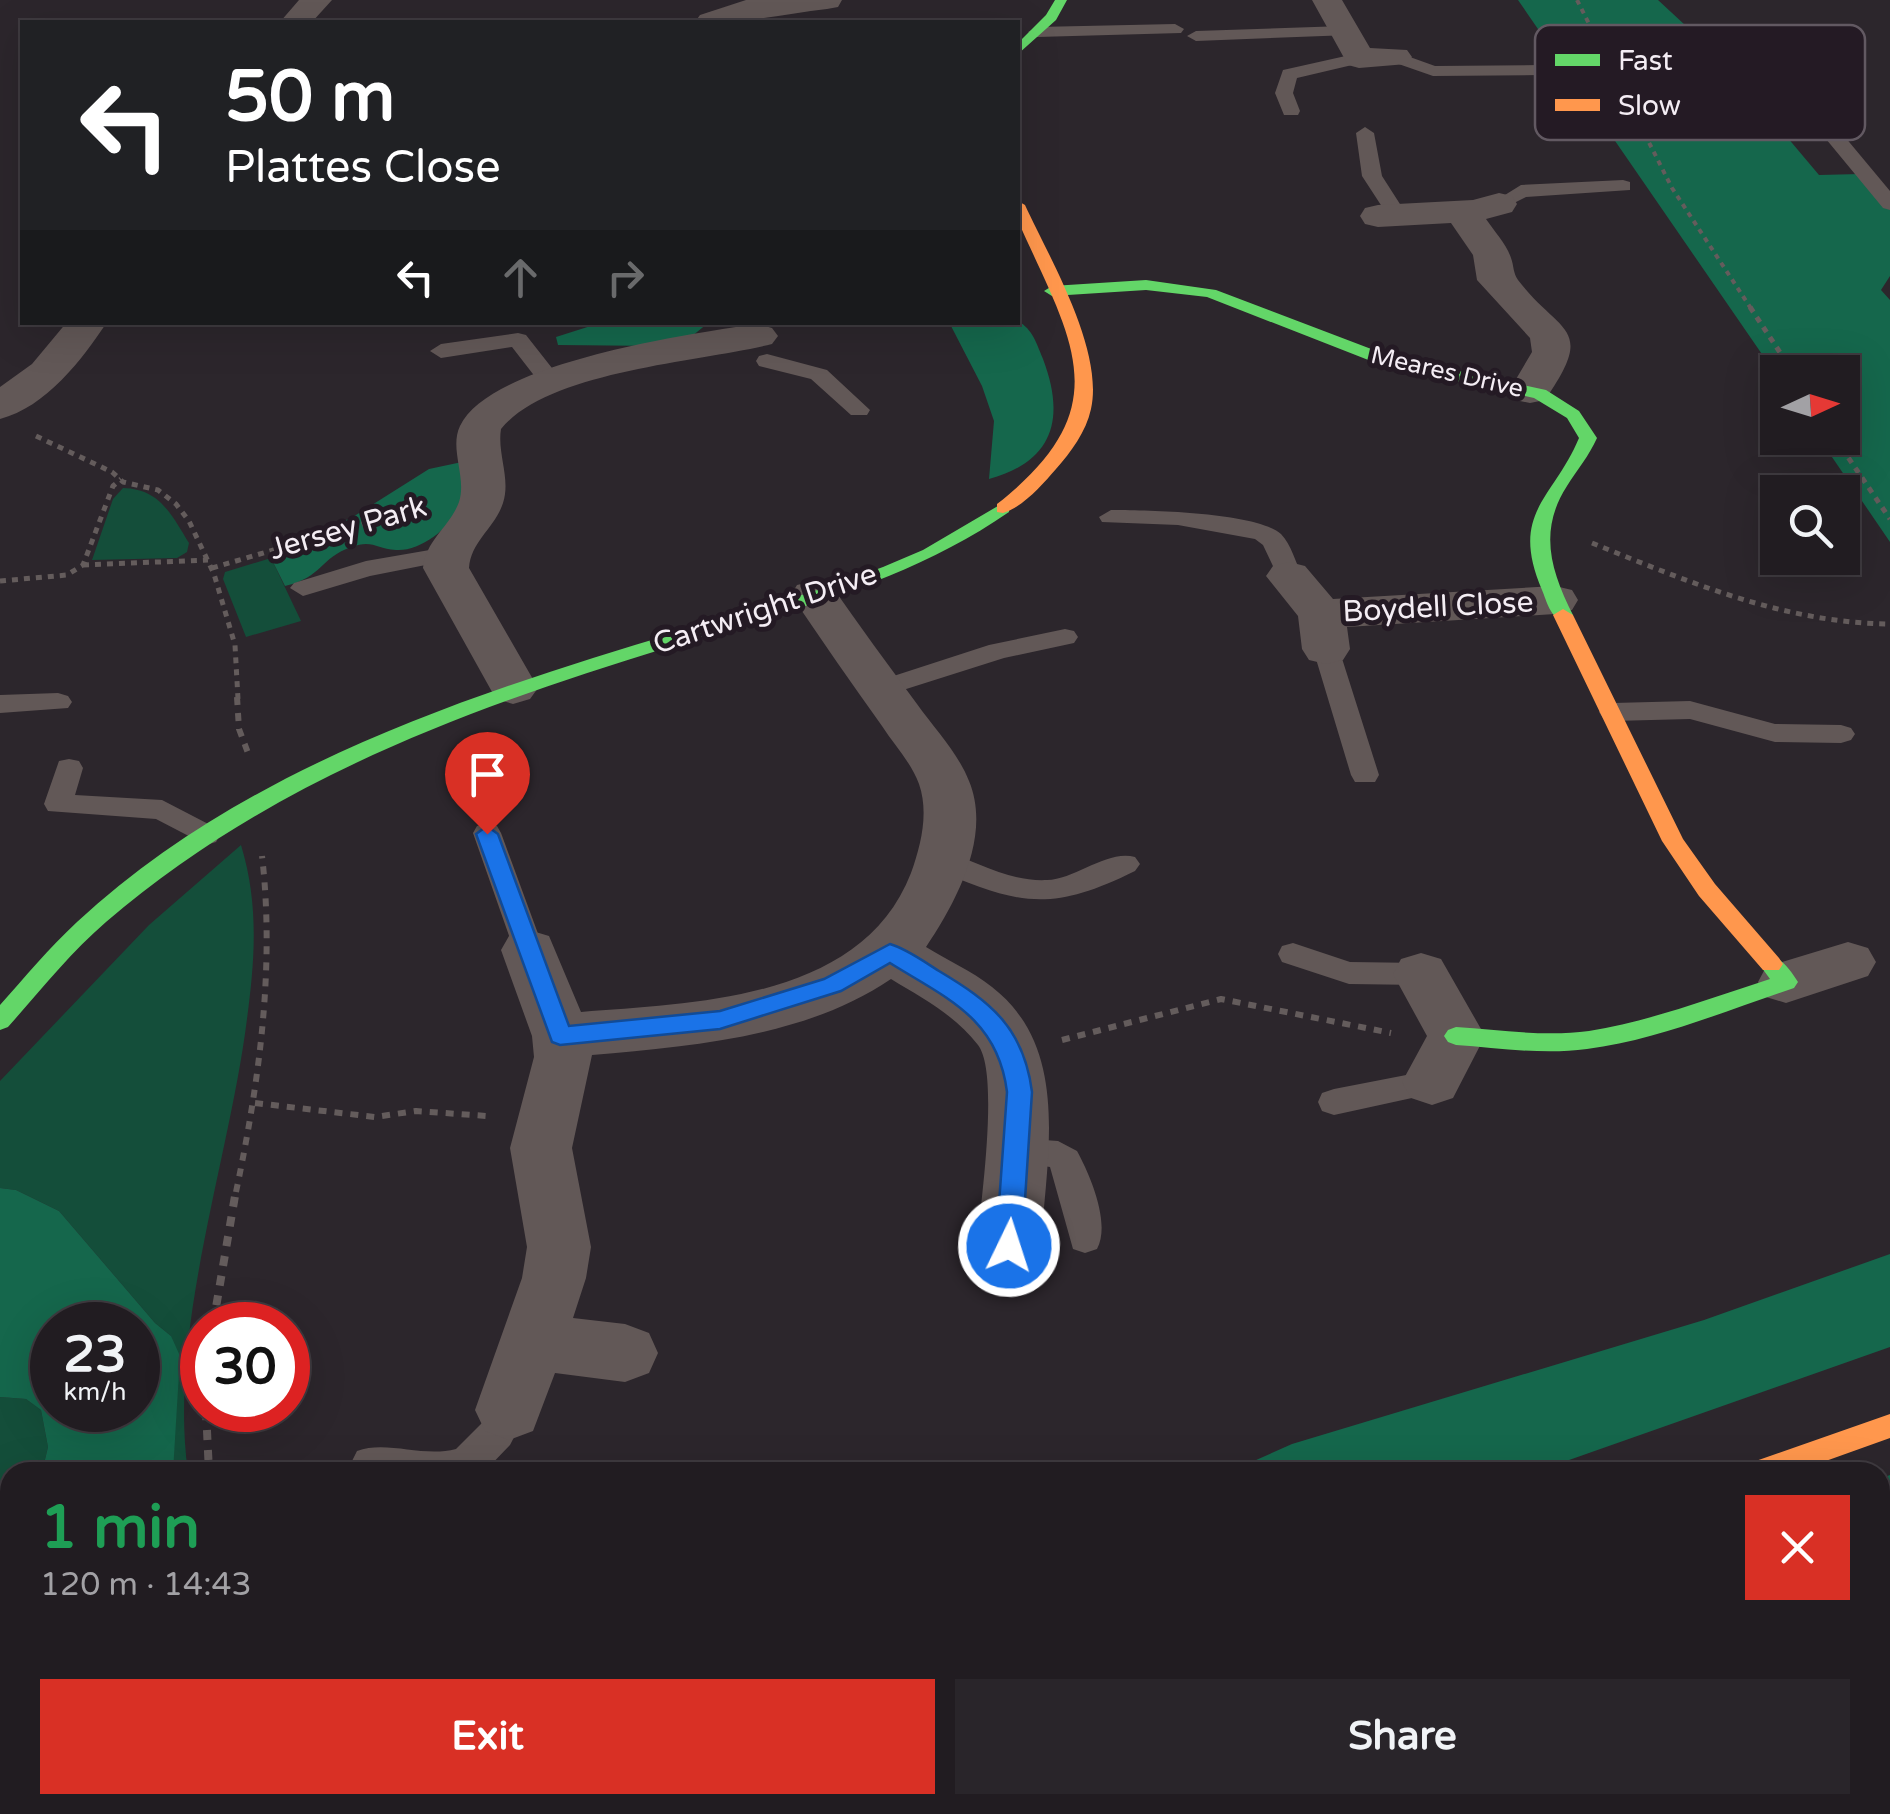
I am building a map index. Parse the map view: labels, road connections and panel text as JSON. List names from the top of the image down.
{
  "streets": {
    "street": [
      "Meares Drive",
      "Jersey Park",
      "Boydell Close",
      "Cartwright Drive"
    ]
  },
  "crossings": [
    ["Meares Drive", "Cartwright Drive"],
    ["Jersey Park", "Cartwright Drive"]
  ],
  "legend": ["Fast", "Slow"],
  "north": "right",
  "page": {
    "turn": ["50 m", "Plattes Close"],
    "speed": "23 km/h",
    "limit": "30",
    "heading": ["1 min", "120 m · 14:43"],
    "buttons": ["Exit", "Share"]
  }
}
